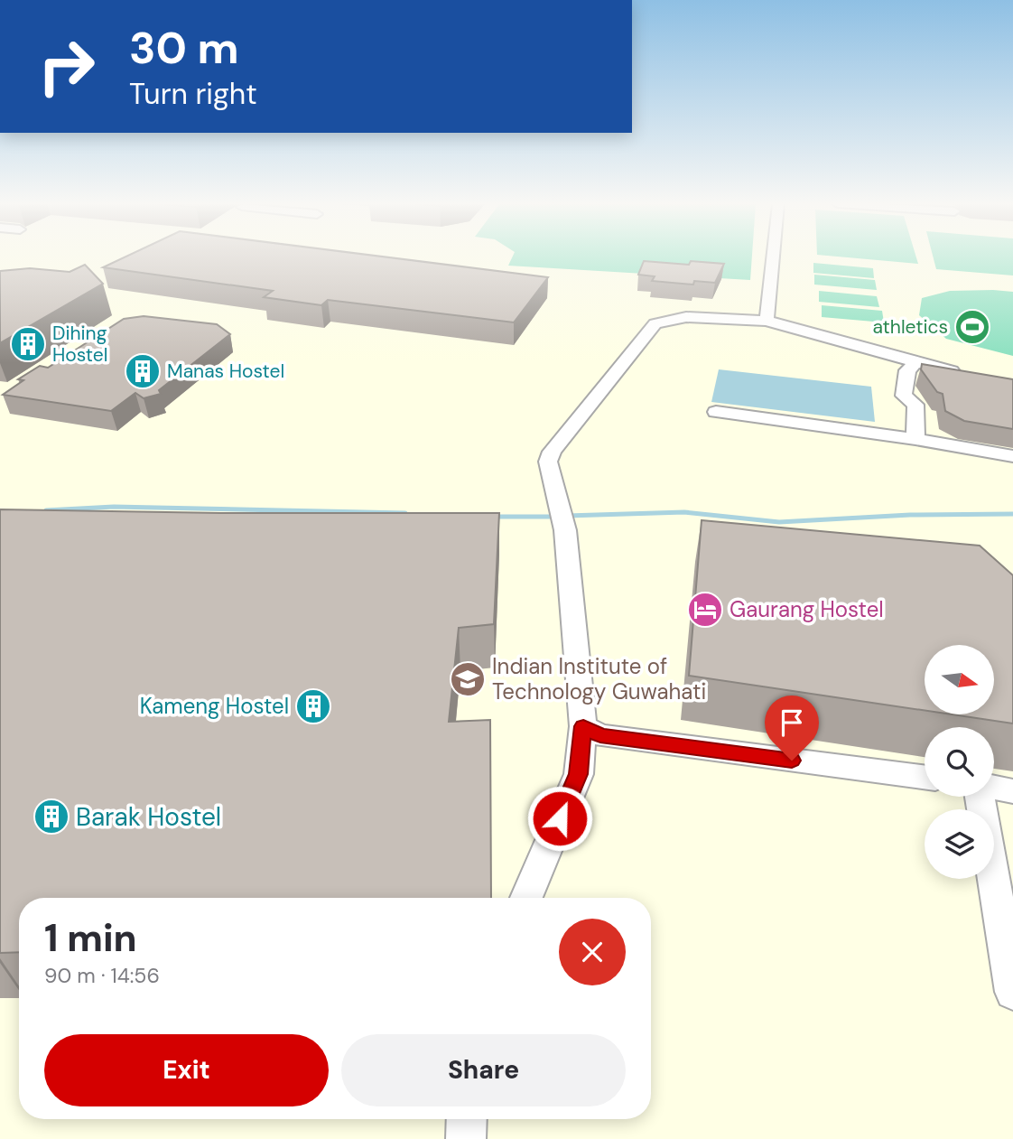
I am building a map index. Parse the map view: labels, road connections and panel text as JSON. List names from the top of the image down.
{
  "places": {
    "sports": ["athletics"],
    "building": [
      "Dihing Hostel",
      "Manas Hostel",
      "Kameng Hostel",
      "Barak Hostel"
    ],
    "hotel": ["Gaurang Hostel"],
    "school or university": ["Indian Institute of Technology Guwahati"]
  },
  "north": "right",
  "page": {
    "turn": ["30 m", "Turn right"],
    "heading": ["1 min", "90 m · 14:56"],
    "buttons": ["Exit", "Share"]
  }
}
